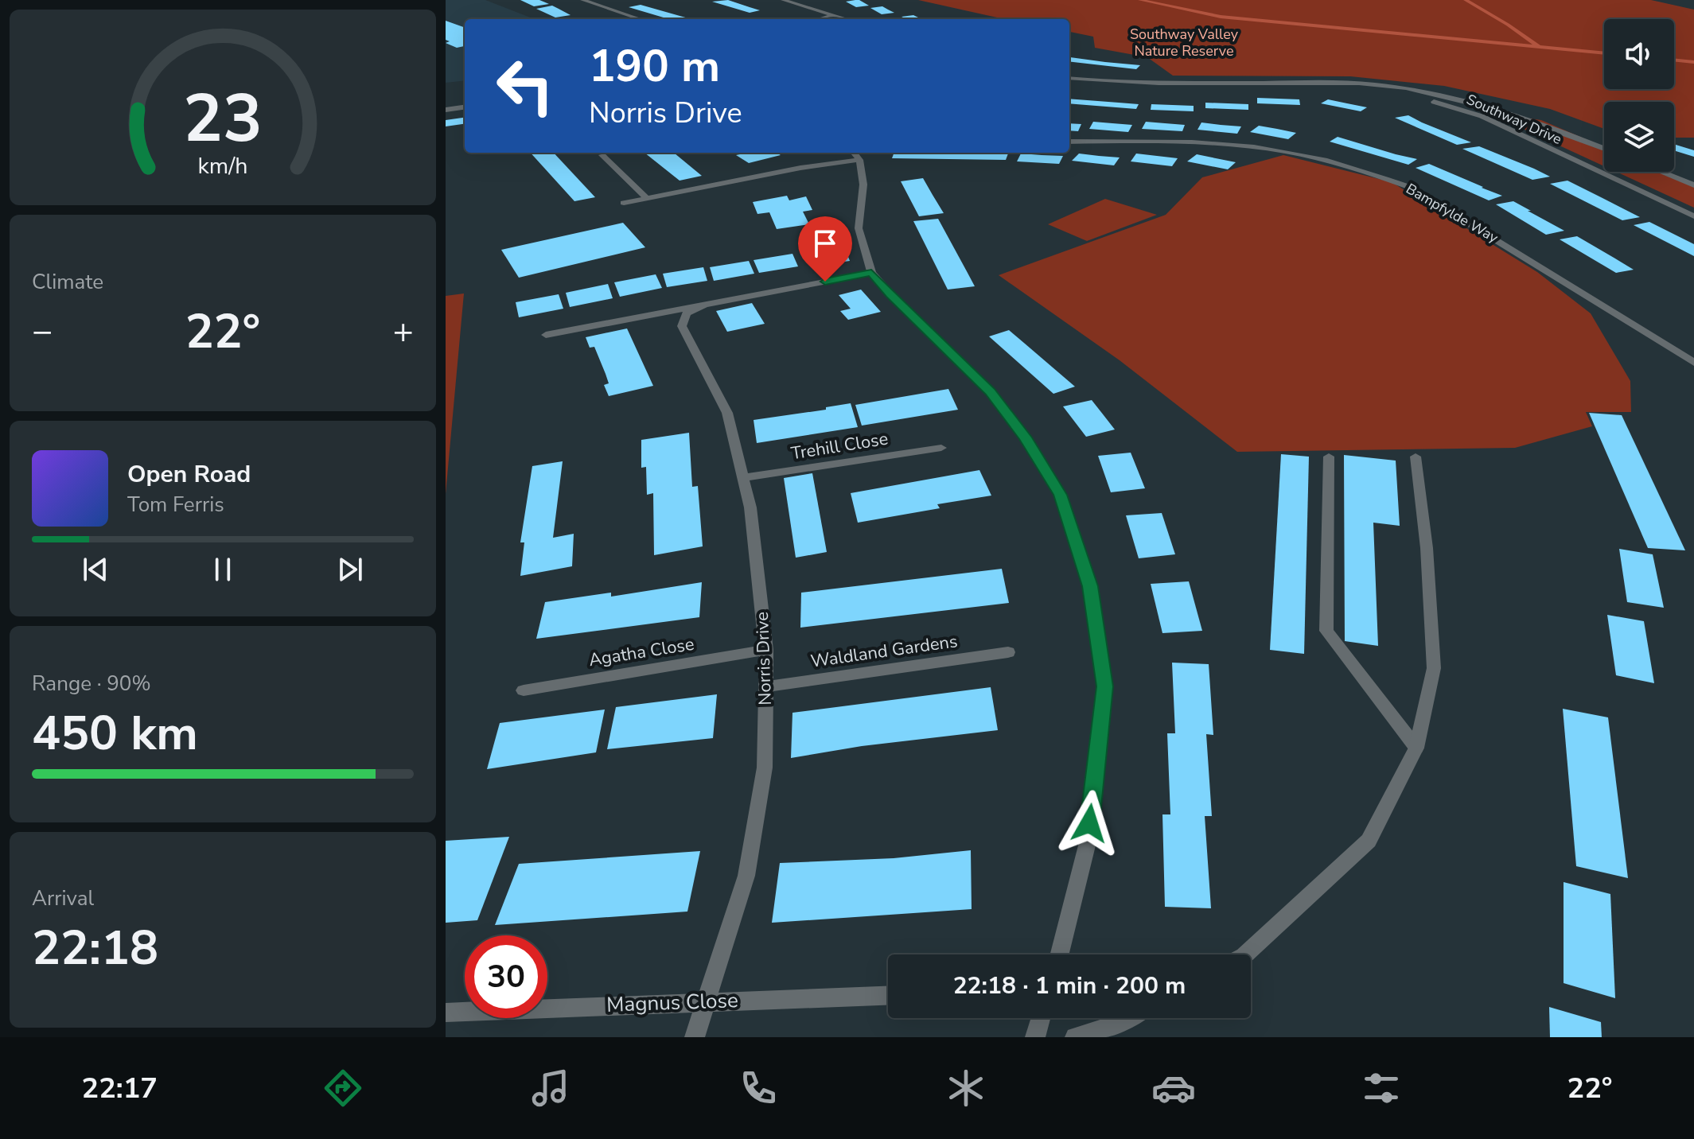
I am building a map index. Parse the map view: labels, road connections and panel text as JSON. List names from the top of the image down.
{
  "streets": {
    "street": [
      "Southway Drive",
      "Bampfylde Way",
      "Trehill Close",
      "Waldland Gardens",
      "Agatha Close",
      "Norris Drive",
      "Magnus Close"
    ]
  },
  "crossings": [
    ["Trehill Close", "Norris Drive"],
    ["Waldland Gardens", "Norris Drive"],
    ["Agatha Close", "Norris Drive"],
    ["Norris Drive", "Magnus Close"]
  ],
  "parks": ["Southway Valley Nature Reserve"],
  "page": {
    "turn": ["190 m", "Norris Drive"],
    "tile": [
      "Climate",
      ["Range · 90%", "450 km"],
      ["Arrival", "22:18"]
    ],
    "heat": ["−", "22°", "+"],
    "song": ["Open Road", "Tom Ferris"],
    "limit": "30",
    "trip": "22:18 · 1 min · 200 m",
    "tabs": ["22:17", "22°"],
    "gauge": ["23", "km/h"]
  }
}
